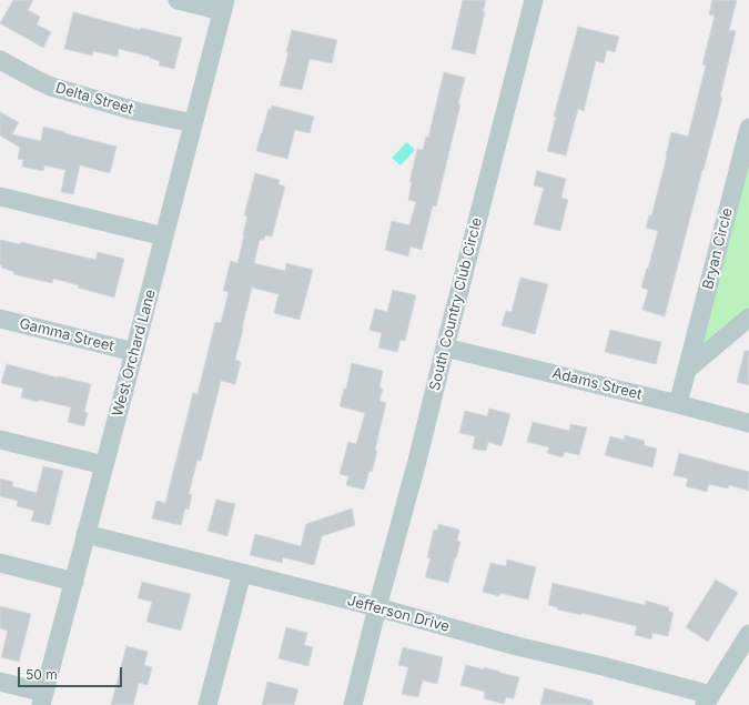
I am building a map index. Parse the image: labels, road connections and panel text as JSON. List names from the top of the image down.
{
  "streets": {
    "street": [
      "Delta Street",
      "Bryan Circle",
      "South Country Club Circle",
      "Gamma Street",
      "West Orchard Lane",
      "Adams Street",
      "Jefferson Drive"
    ]
  },
  "crossings": [
    ["Delta Street", "West Orchard Lane"],
    ["Bryan Circle", "Adams Street"],
    ["South Country Club Circle", "Adams Street"],
    ["South Country Club Circle", "Jefferson Drive"],
    ["Gamma Street", "West Orchard Lane"],
    ["West Orchard Lane", "Jefferson Drive"]
  ],
  "scale_bar": "50 m"
}
